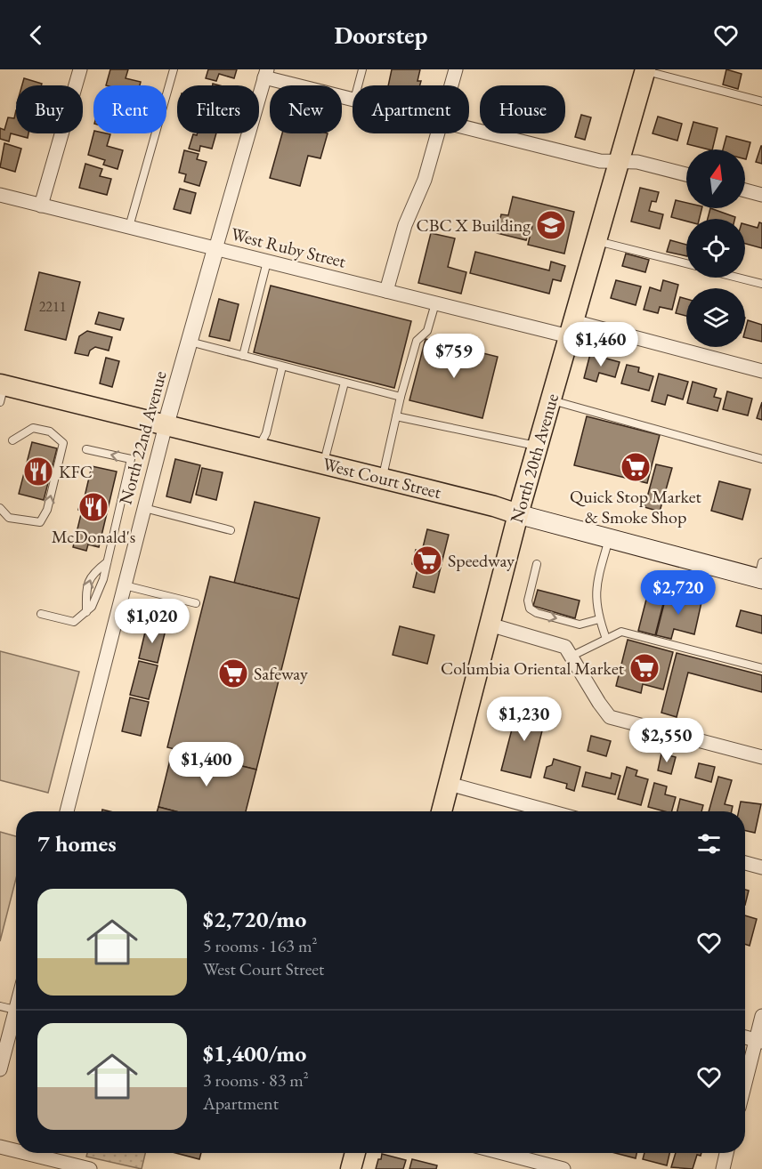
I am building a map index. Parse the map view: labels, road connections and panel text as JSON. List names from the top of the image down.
{
  "streets": {
    "main road": ["North 20th Avenue", "West Court Street"],
    "street": ["West Ruby Street", "North 22nd Avenue"]
  },
  "crossings": [
    ["West Ruby Street", "North 22nd Avenue"],
    ["West Ruby Street", "North 20th Avenue"],
    ["North 22nd Avenue", "West Court Street"],
    ["North 20th Avenue", "West Court Street"]
  ],
  "places": {
    "school or university": ["CBC X Building"],
    "supermarket": [
      "Quick Stop Market & Smoke Shop",
      "Speedway",
      "Columbia Oriental Market",
      "Safeway"
    ],
    "restaurant": ["KFC", "McDonald's"]
  },
  "house_numbers": ["2211"],
  "north": "top",
  "page": {
    "header": "Doorstep",
    "chip": [
      "Buy",
      "Rent",
      "Filters",
      "New",
      "Apartment",
      "House"
    ],
    "price": [
      "$1,460",
      "$759",
      "$2,720",
      "$1,020",
      "$1,230",
      "$2,550",
      "$1,400"
    ],
    "heading": "7 homes",
    "list": [
      {
        "name": "$2,720/mo",
        "note": "5 rooms · 163 m² · West Court Street"
      },
      {
        "name": "$1,400/mo",
        "note": "3 rooms · 83 m² · Apartment"
      }
    ]
  }
}
